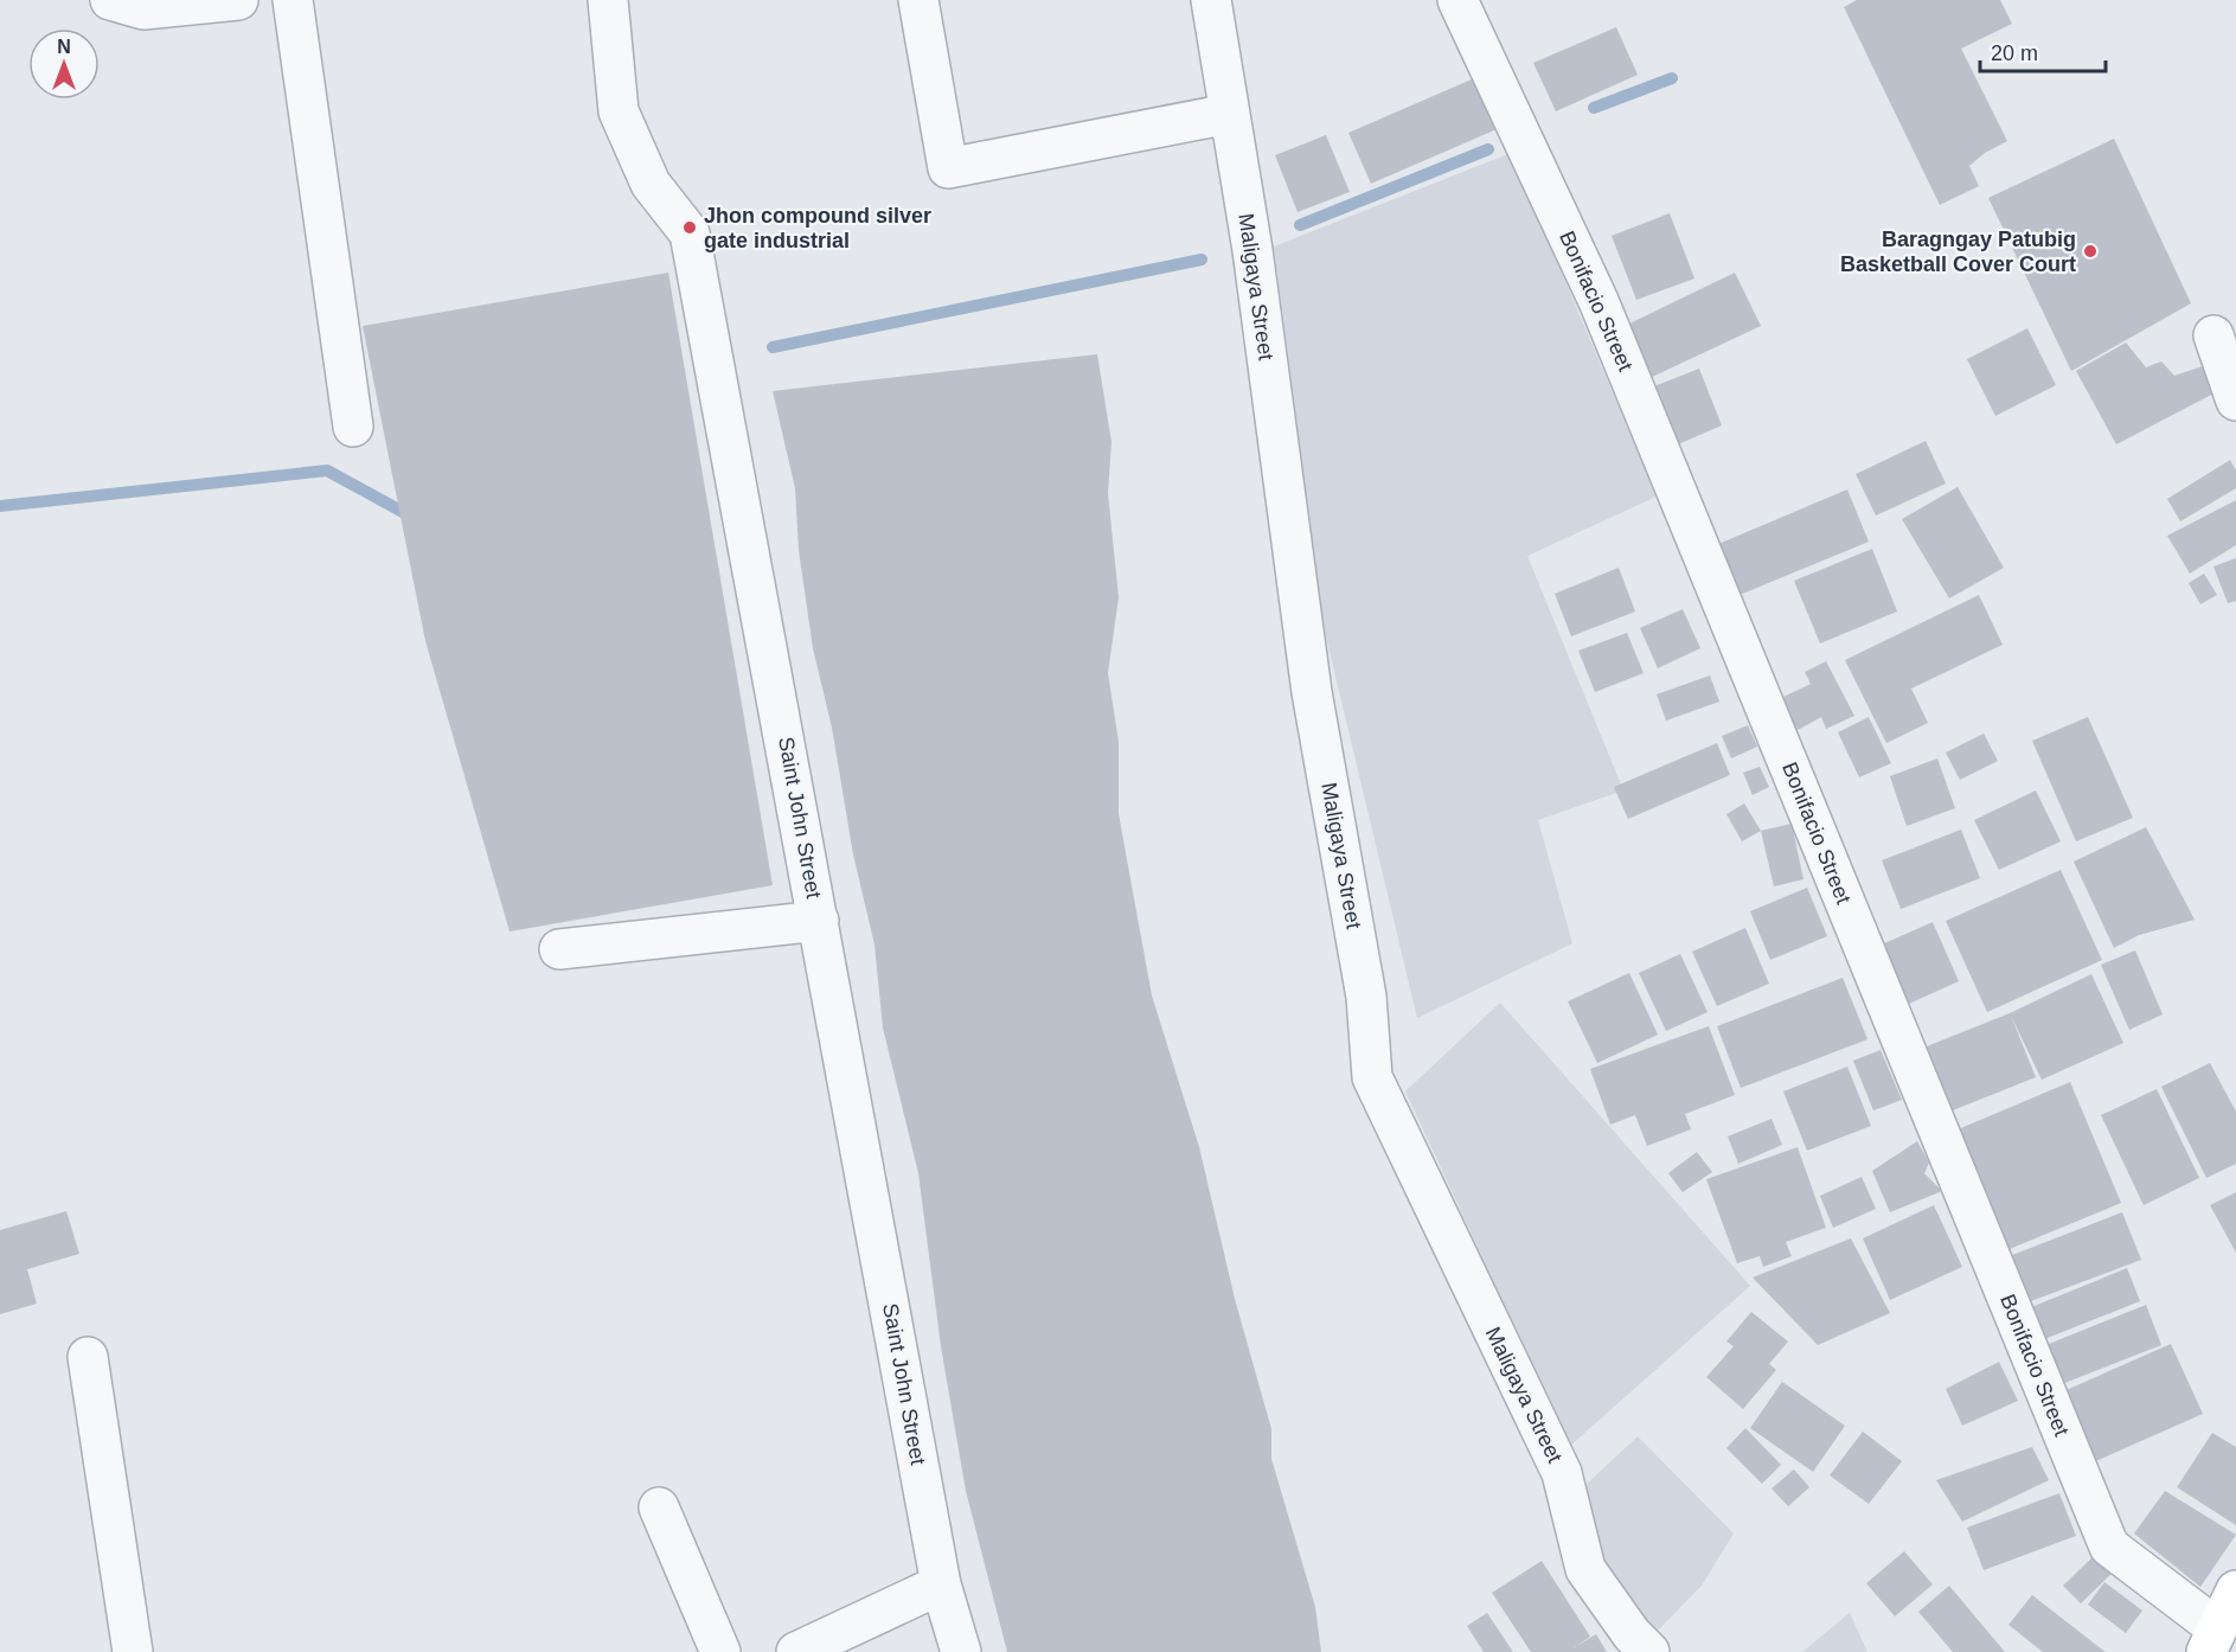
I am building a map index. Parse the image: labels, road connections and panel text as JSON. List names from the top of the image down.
{
  "streets": {
    "street": ["Maligaya Street", "Bonifacio Street", "Saint John Street"]
  },
  "places": ["Jhon compound silver gate industrial", "Baragngay Patubig Basketball Cover Court"],
  "scale_bar": "20 m",
  "north": "top"
}
